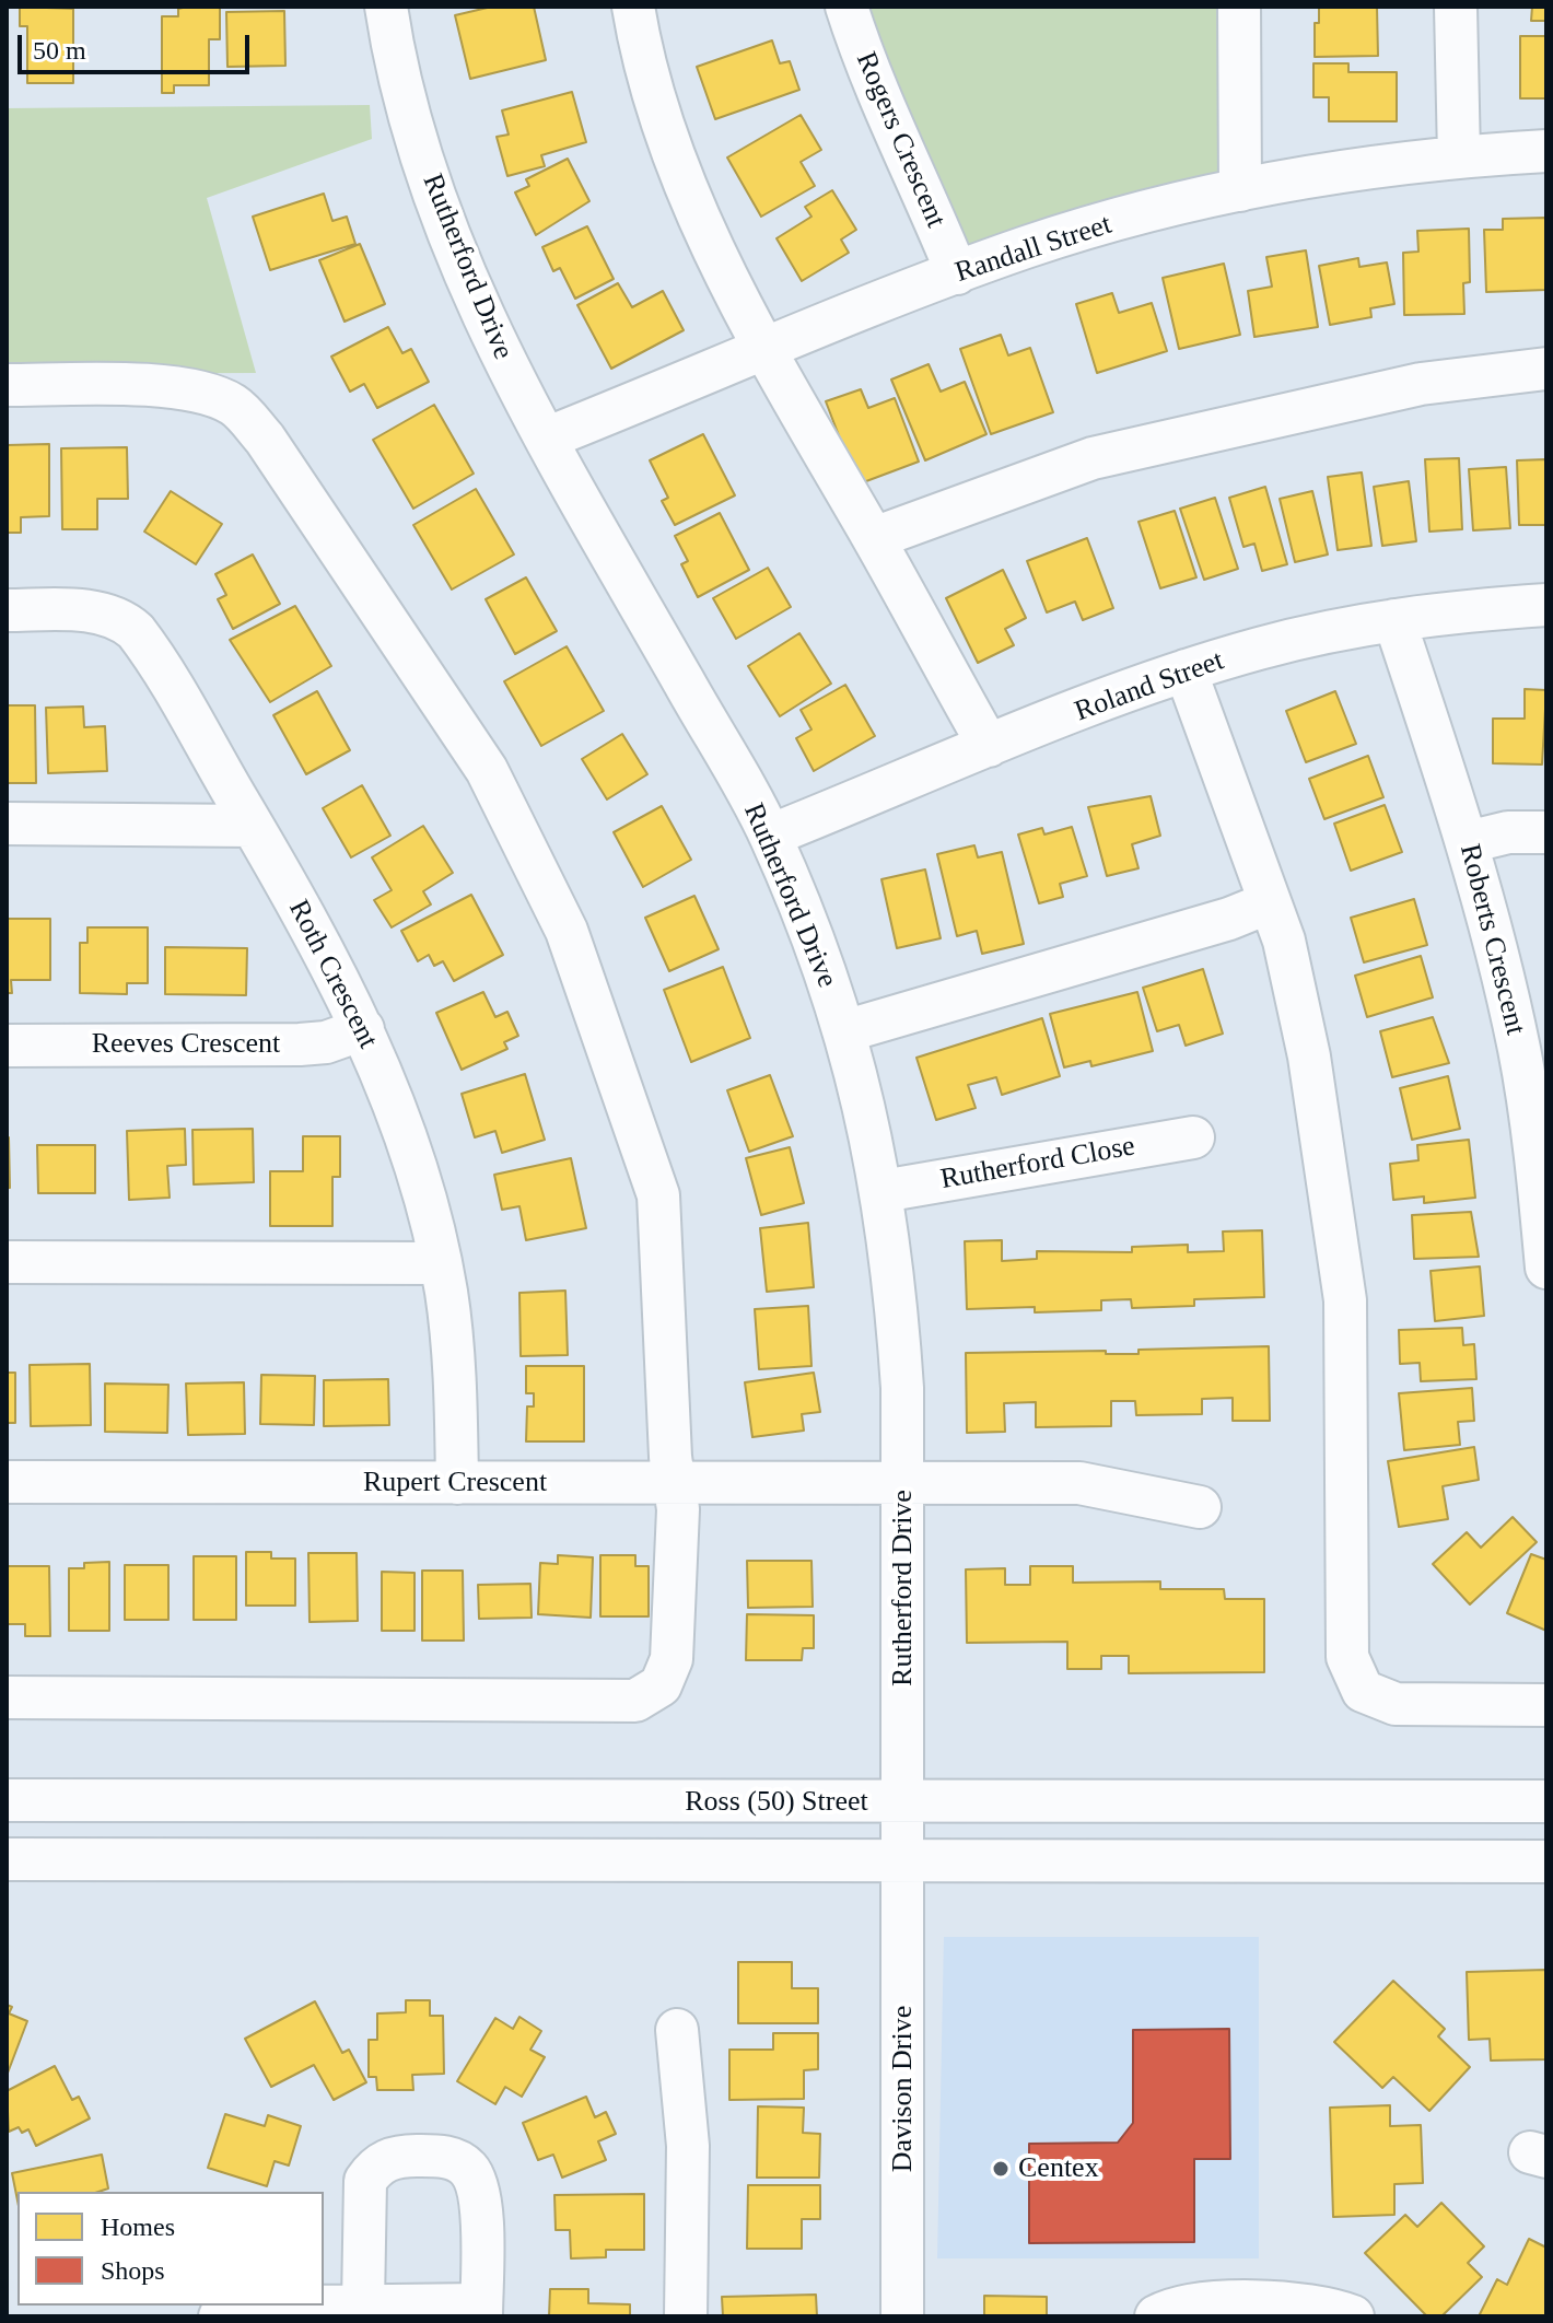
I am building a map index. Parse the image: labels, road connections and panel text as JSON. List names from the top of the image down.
{
  "streets": {
    "street": [
      "Rogers Crescent",
      "Randall Street",
      "Rutherford Drive",
      "Roland Street",
      "Roberts Crescent",
      "Roth Crescent",
      "Reeves Crescent",
      "Rutherford Close",
      "Rupert Crescent",
      "Ross (50) Street",
      "Davison Drive"
    ]
  },
  "crossings": [
    ["Rogers Crescent", "Randall Street"],
    ["Randall Street", "Rutherford Drive"],
    ["Rutherford Drive", "Roland Street"],
    ["Rutherford Drive", "Rutherford Close"],
    ["Rutherford Drive", "Rupert Crescent"],
    ["Rutherford Drive", "Ross (50) Street"],
    ["Rutherford Drive", "Davison Drive"],
    ["Roland Street", "Roberts Crescent"],
    ["Roth Crescent", "Reeves Crescent"],
    ["Roth Crescent", "Rupert Crescent"],
    ["Ross (50) Street", "Davison Drive"]
  ],
  "places": ["Centex"],
  "legend": ["Homes", "Shops"],
  "scale_bar": "50 m"
}
